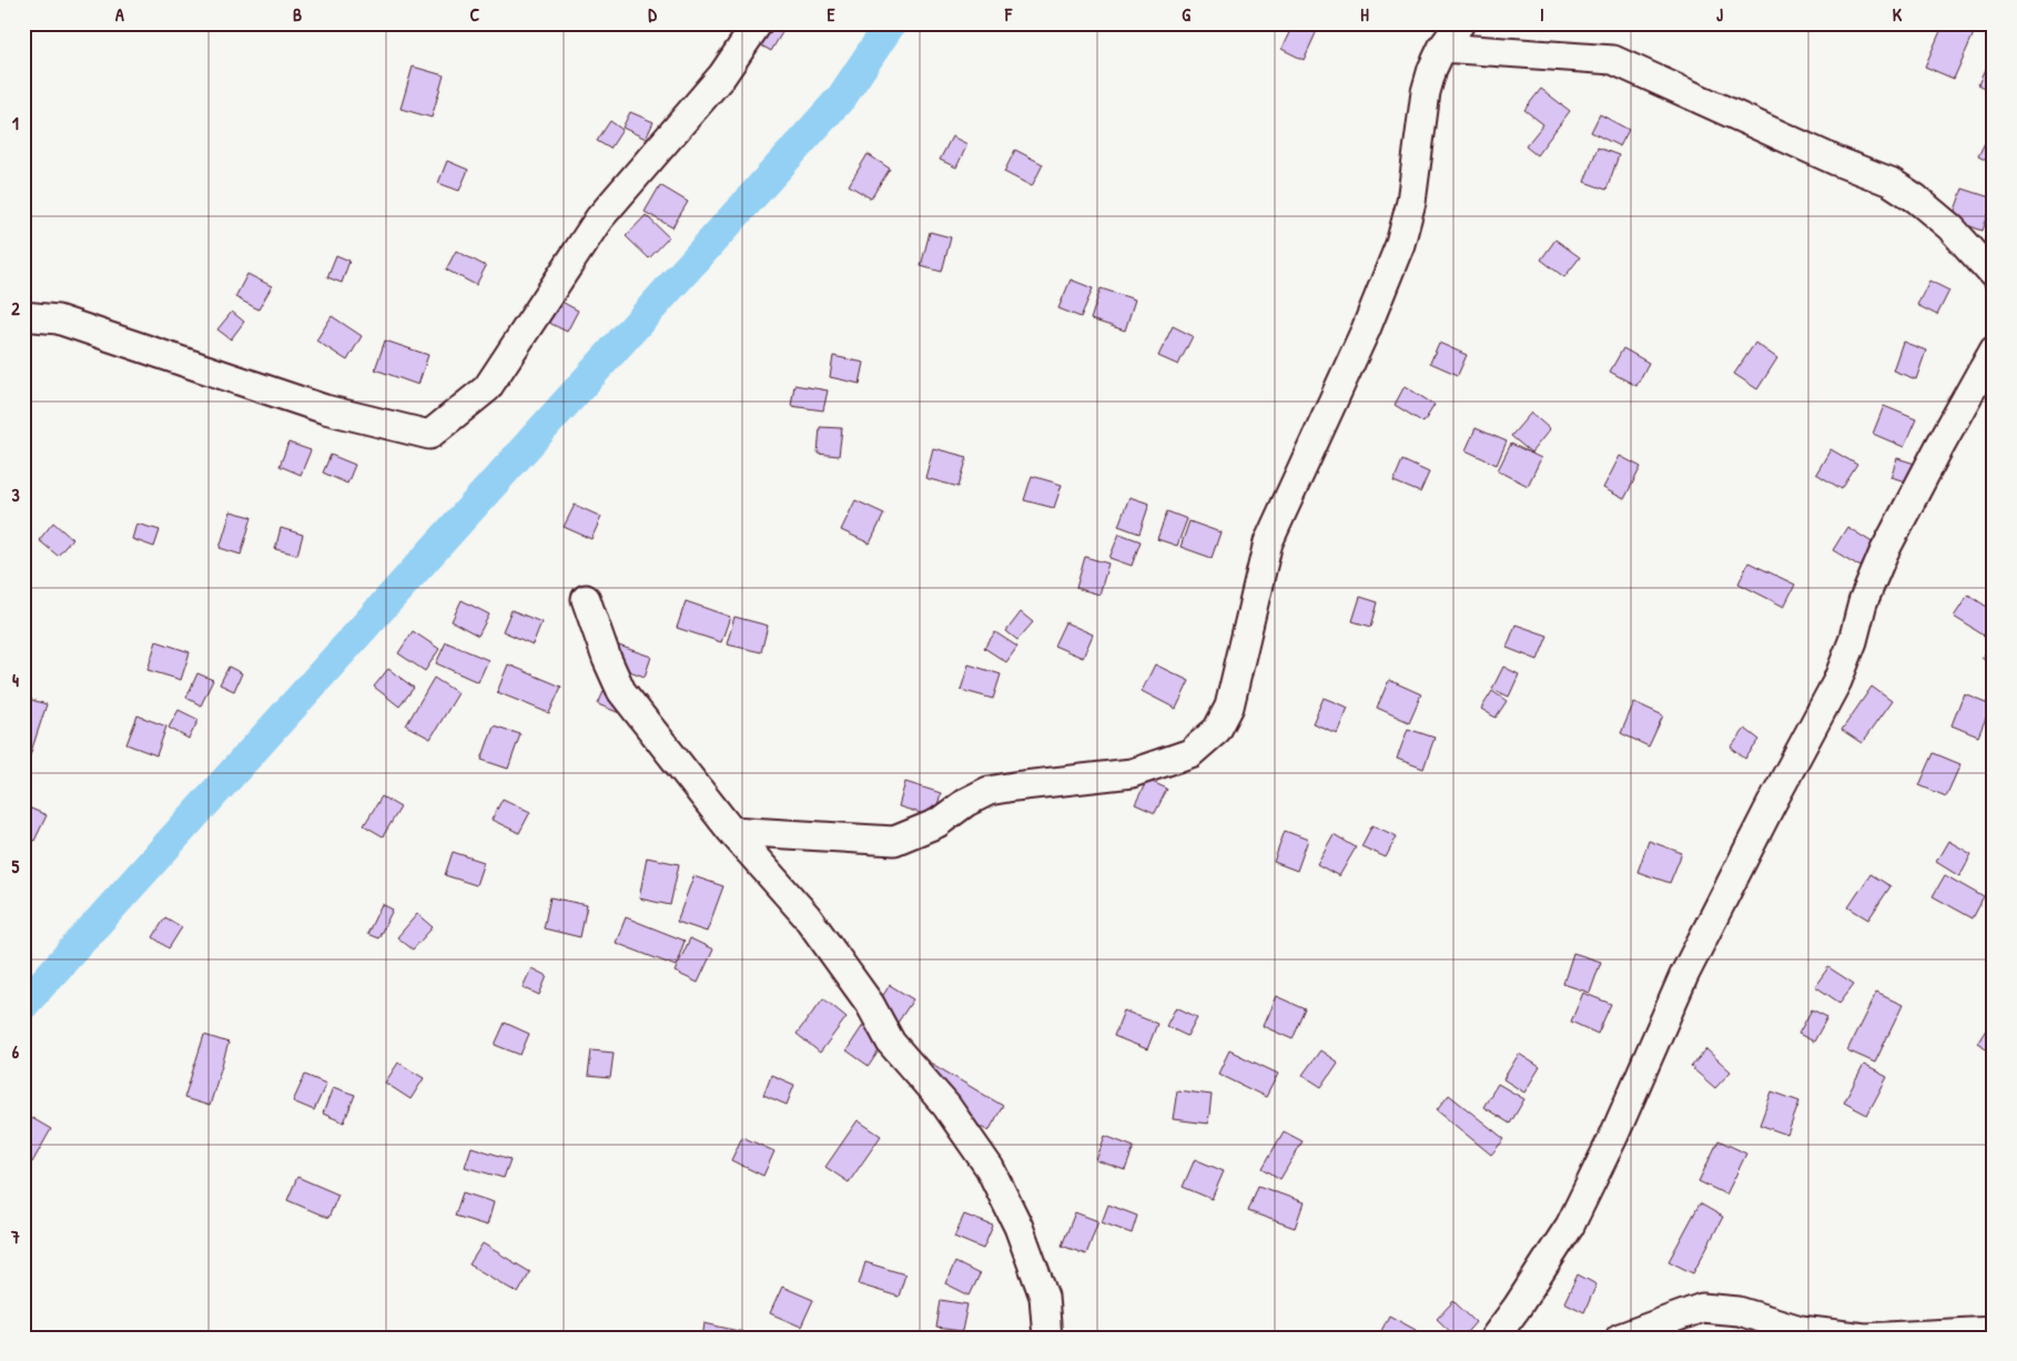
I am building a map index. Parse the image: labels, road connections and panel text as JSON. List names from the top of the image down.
{
  "grid": {
    "columns": [
      "A",
      "B",
      "C",
      "D",
      "E",
      "F",
      "G",
      "H",
      "I",
      "J",
      "K"
    ],
    "rows": [
      "1",
      "2",
      "3",
      "4",
      "5",
      "6",
      "7"
    ]
  }
}
